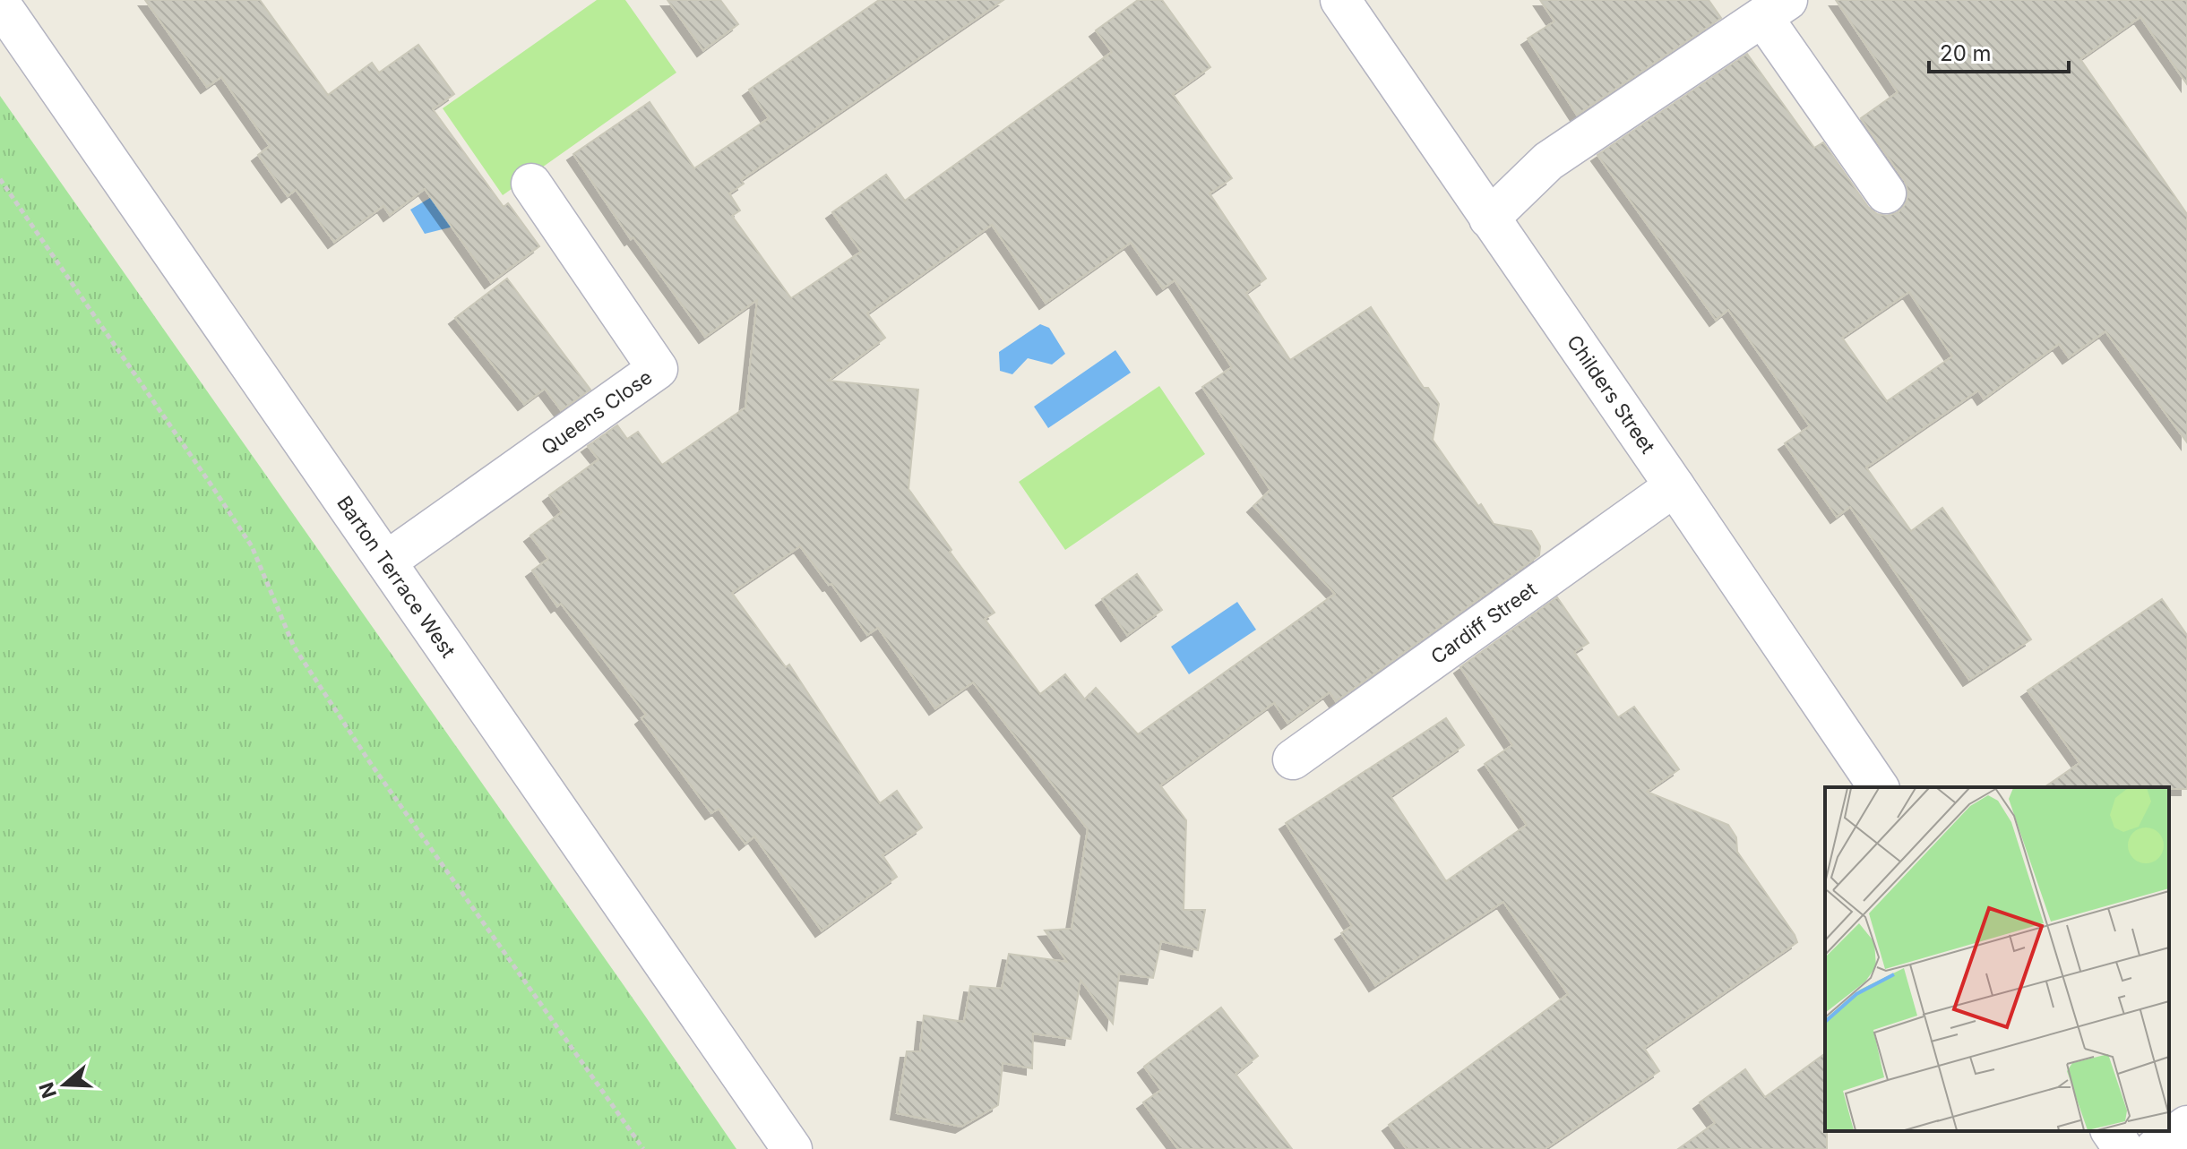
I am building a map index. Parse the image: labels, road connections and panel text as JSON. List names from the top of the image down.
{
  "streets": {
    "street": [
      "Childers Street",
      "Queens Close",
      "Barton Terrace West",
      "Cardiff Street"
    ]
  },
  "crossings": [
    ["Childers Street", "Cardiff Street"],
    ["Queens Close", "Barton Terrace West"]
  ],
  "scale_bar": "20 m",
  "north": "left"
}
